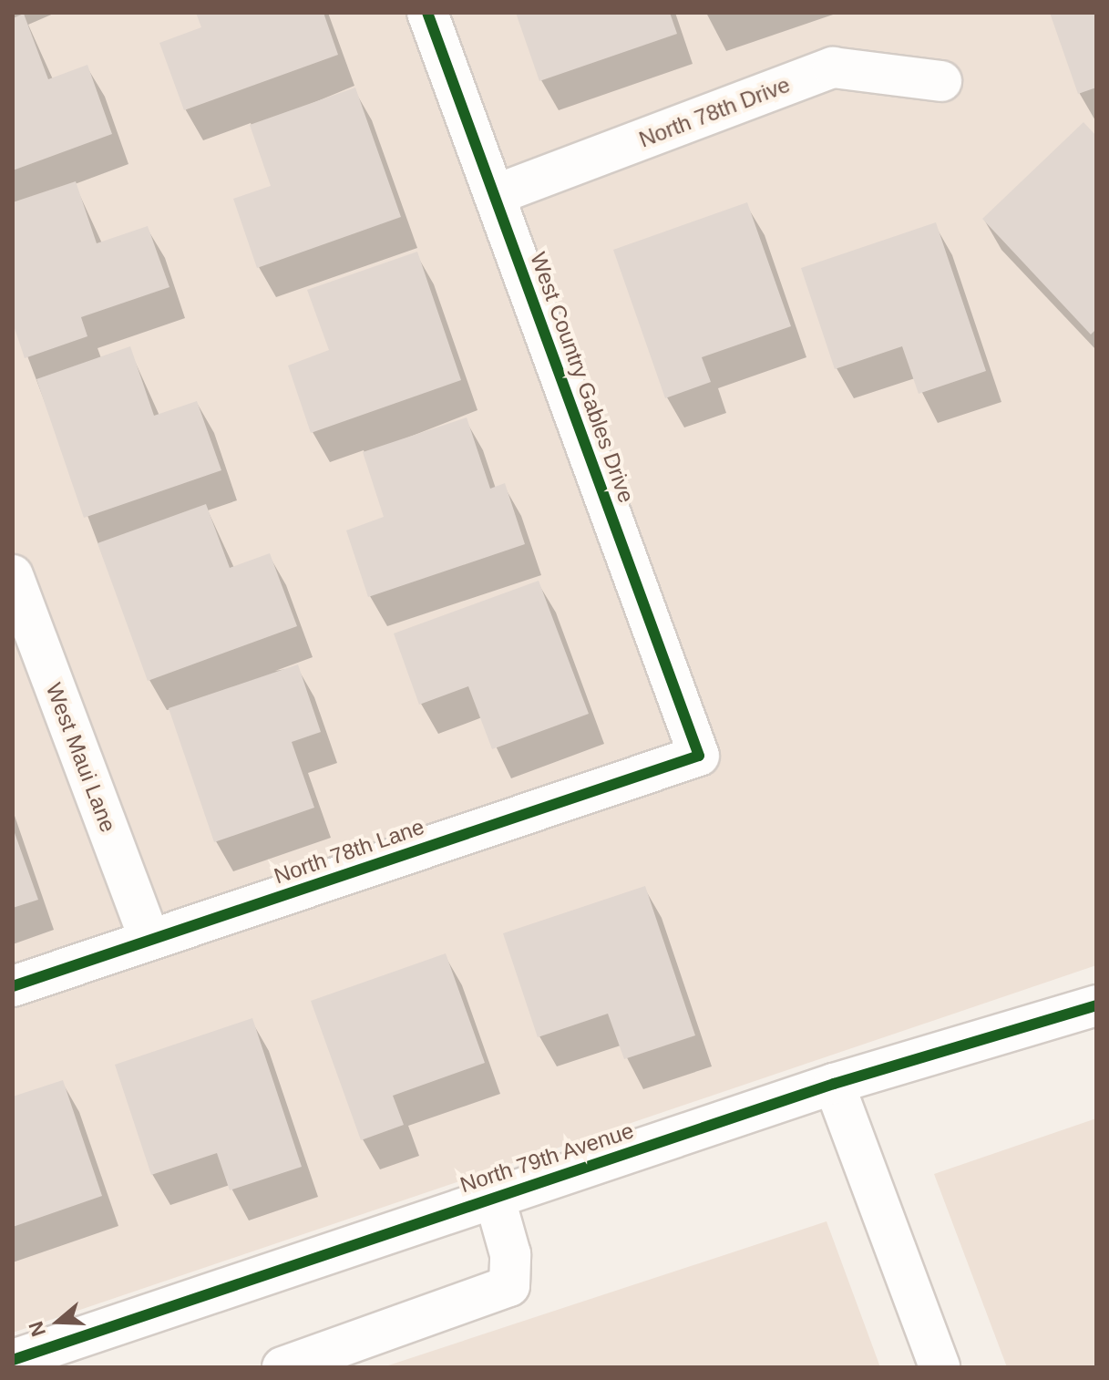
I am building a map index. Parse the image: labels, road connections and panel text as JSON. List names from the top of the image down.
{
  "streets": {
    "street": [
      "North 78th Drive",
      "West Country Gables Drive",
      "West Maui Lane",
      "North 78th Lane",
      "North 79th Avenue"
    ]
  },
  "crossings": [
    ["North 78th Drive", "West Country Gables Drive"],
    ["West Country Gables Drive", "North 78th Lane"],
    ["West Maui Lane", "North 78th Lane"]
  ],
  "north": "left"
}
